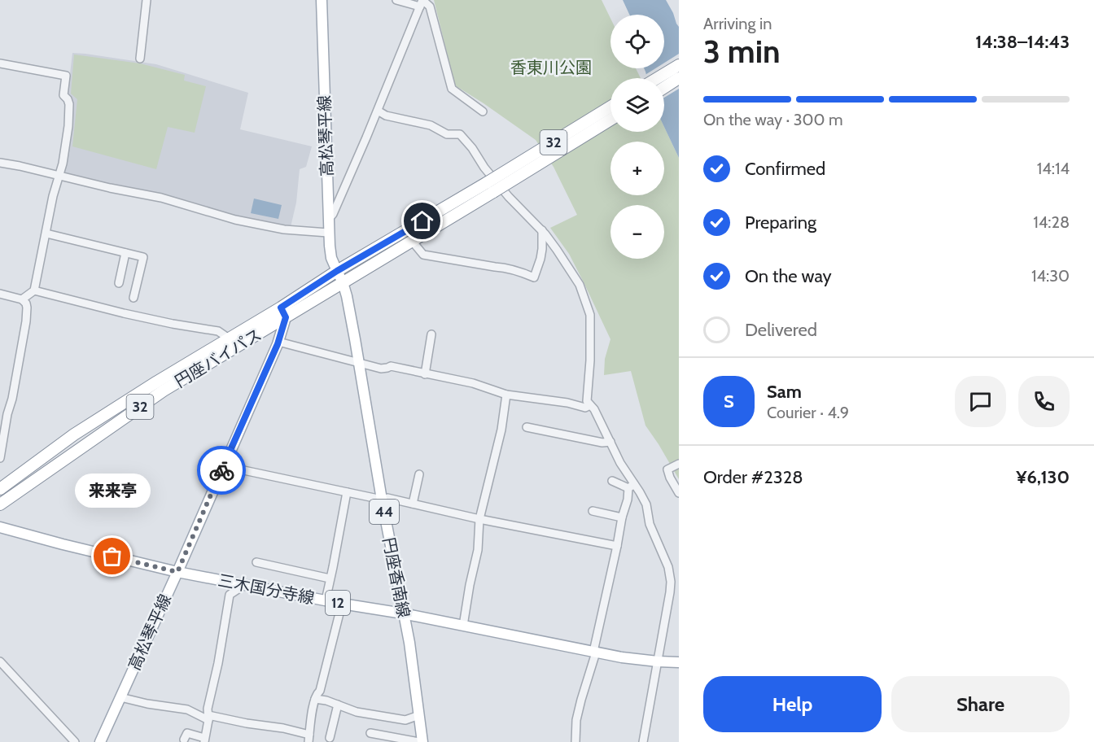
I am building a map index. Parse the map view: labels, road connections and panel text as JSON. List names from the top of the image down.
{
  "streets": {
    "highway": ["32", "円座バイパス"],
    "main road": [
      "高松琴平線",
      "44",
      "円座香南線",
      "三木国分寺線",
      "12"
    ]
  },
  "crossings": [
    ["高松琴平線", "円座バイパス"],
    ["高松琴平線", "円座香南線"],
    ["高松琴平線", "三木国分寺線"],
    ["円座バイパス", "円座香南線"],
    ["円座香南線", "三木国分寺線"]
  ],
  "parks": ["香東川公園"],
  "places": ["来来亭"],
  "page": {
    "heading": ["3 min", "Arriving in", "14:38–14:43"],
    "panel": [
      "Sam",
      "Courier · 4.9",
      "Order #2328",
      "¥6,130"
    ],
    "map_buttons": ["+", "−"],
    "bar": "On the way · 300 m",
    "list": [
      ["Confirmed", "14:14"],
      ["Preparing", "14:28"],
      ["On the way", "14:30"],
      "Delivered"
    ],
    "round": "S",
    "bubble": "来来亭",
    "buttons": ["Help", "Share"]
  }
}
